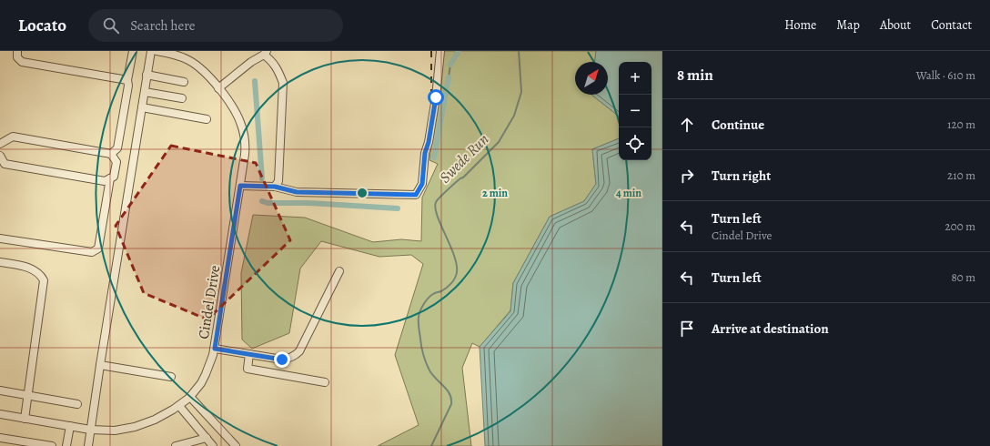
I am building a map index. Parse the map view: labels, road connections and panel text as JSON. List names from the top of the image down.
{
  "streets": {
    "street": ["Cindel Drive"]
  },
  "water": ["Swede Run"],
  "north": "top right",
  "page": {
    "header": "Locato",
    "search": "Search here",
    "nav": [
      "Home",
      "Map",
      "About",
      "Contact"
    ],
    "heading": ["8 min", "Walk · 610 m"],
    "map_buttons": ["+", "−"],
    "list": [
      ["Continue", "120 m"],
      ["Turn right", "210 m"],
      ["Turn left", "Cindel Drive", "200 m"],
      ["Turn left", "80 m"],
      "Arrive at destination"
    ]
  },
  "rings": ["2 min", "4 min"]
}
